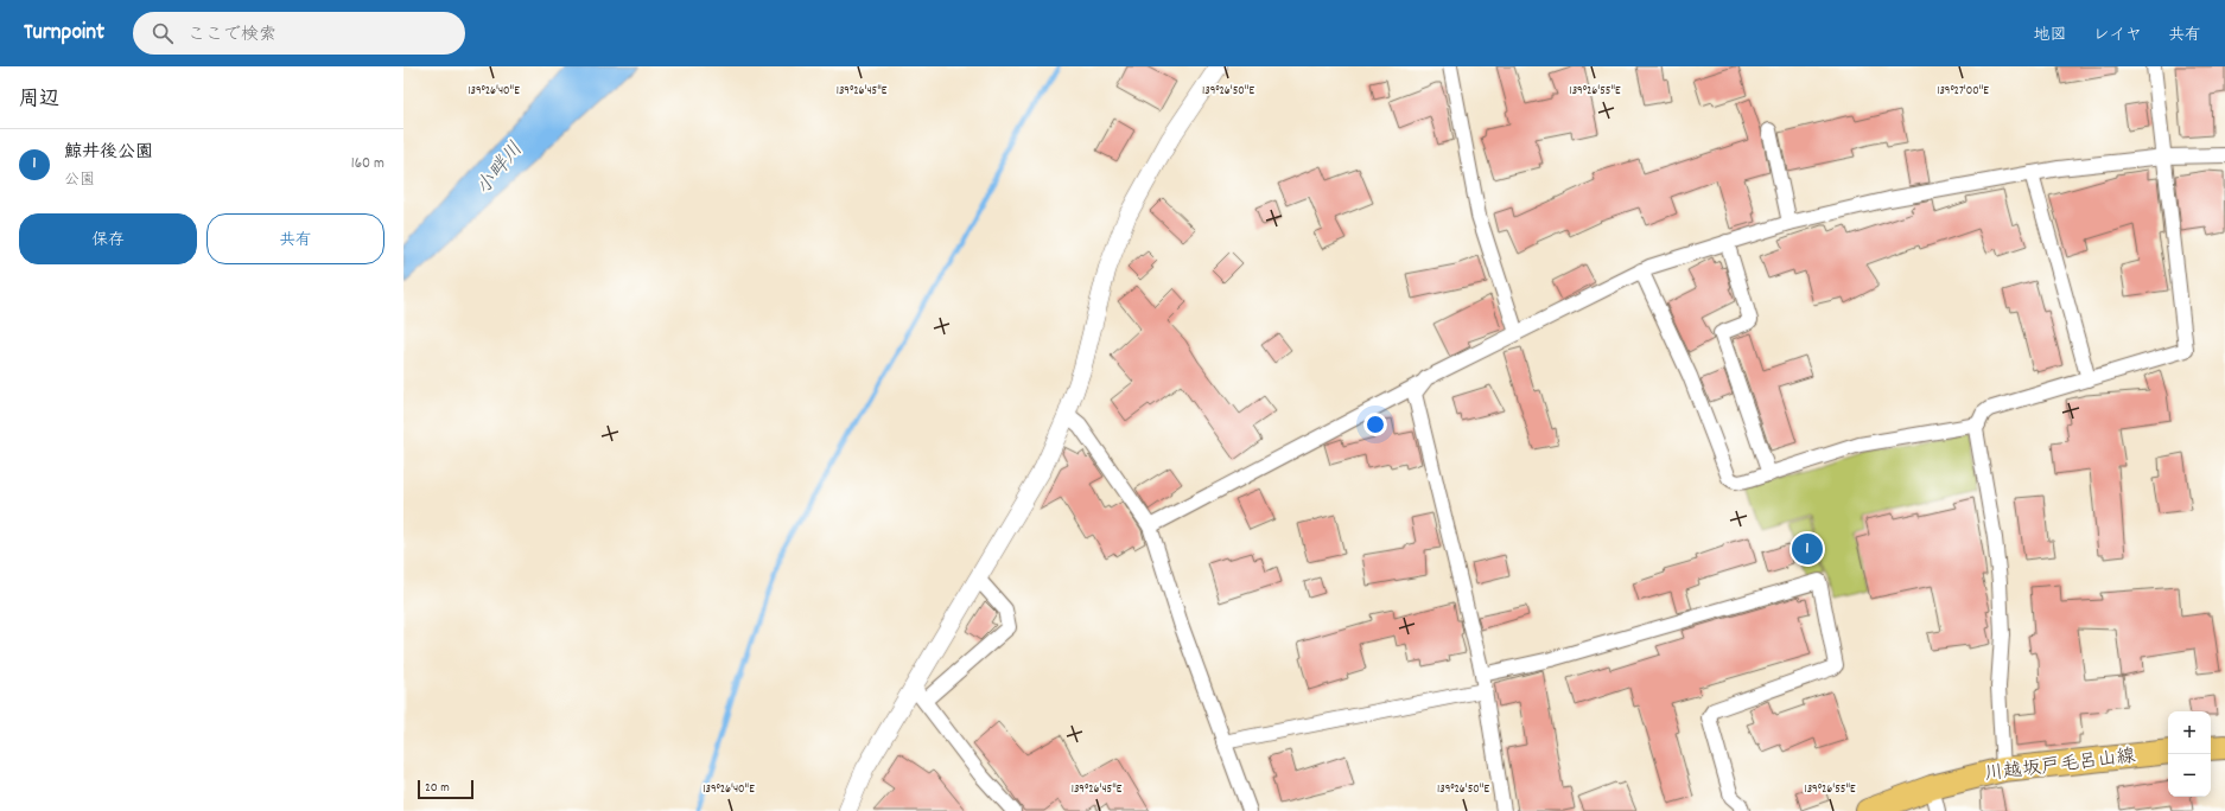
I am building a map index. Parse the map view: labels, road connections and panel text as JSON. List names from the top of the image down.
{
  "streets": {
    "main road": ["川越坂戸毛呂山線"]
  },
  "water": ["小畔川"],
  "scale_bar": "20 m",
  "page": {
    "header": "Turnpoint",
    "search": "ここで検索",
    "nav": ["地図", "レイヤ", "共有"],
    "heading": "周辺",
    "list": [
      {
        "mark": "1",
        "name": "鯨井後公園",
        "note": "公園",
        "value": "160 m"
      }
    ],
    "buttons": ["保存", "共有"],
    "pins": "1",
    "map_buttons": ["+", "−"],
    "scale": "20 m"
  },
  "coordinates": [
    "139°26'40\"E",
    "139°26'45\"E",
    "139°26'50\"E",
    "139°26'55\"E",
    "139°27'00\"E"
  ]
}
